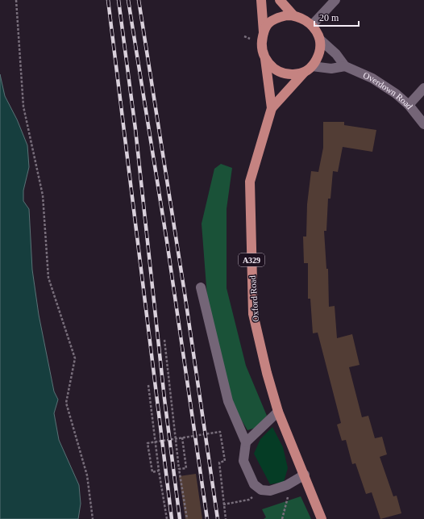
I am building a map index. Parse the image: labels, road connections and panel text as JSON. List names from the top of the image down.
{
  "streets": {
    "main road": ["A329", "Oxford Road"],
    "street": ["Overdown Road"]
  },
  "crossings": [
    ["Overdown Road", "Oxford Road"]
  ],
  "scale_bar": "20 m"
}
